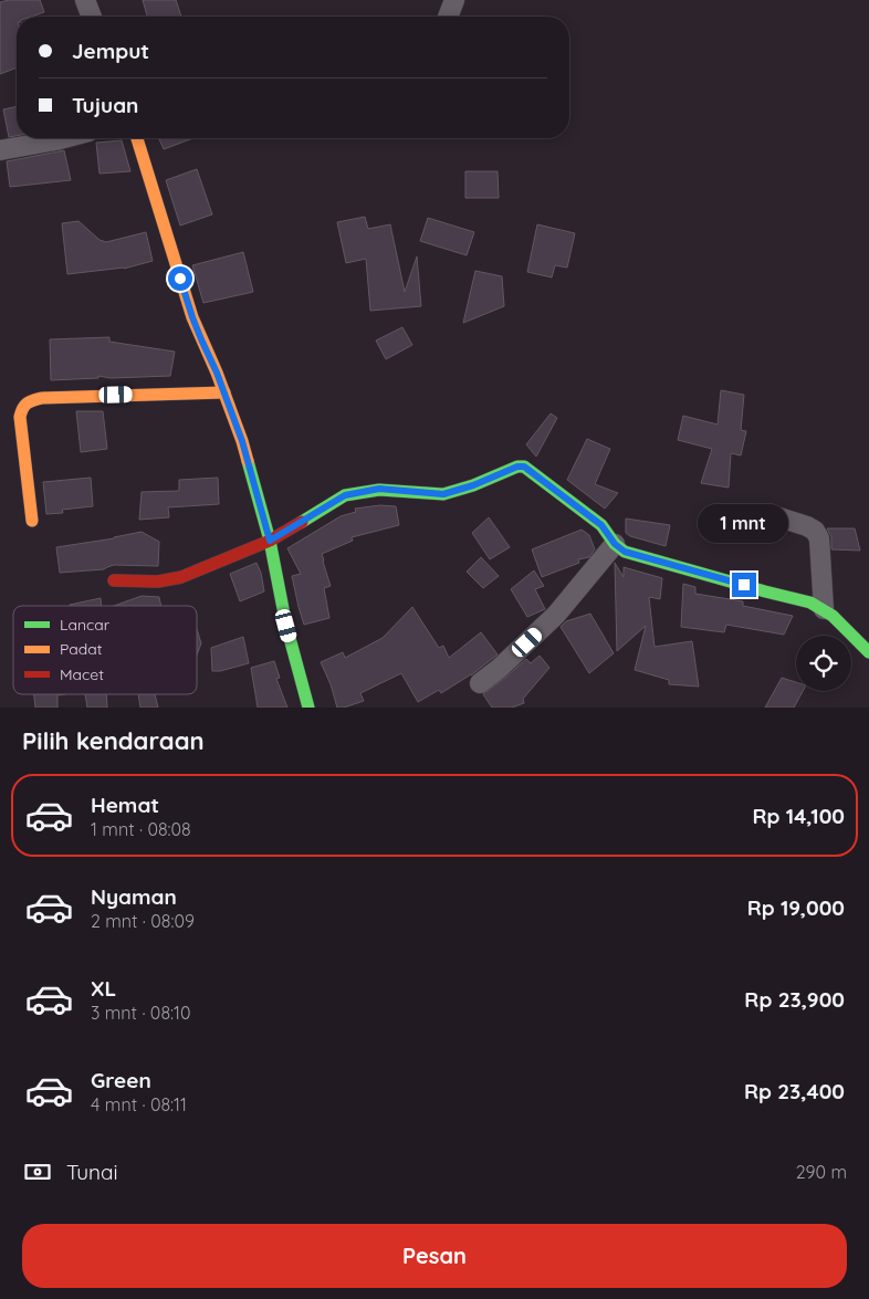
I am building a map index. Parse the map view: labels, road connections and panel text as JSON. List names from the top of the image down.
{
  "legend": ["Lancar", "Padat", "Macet"],
  "page": {
    "banner": ["Jemput", "Tujuan"],
    "bubble": "1 mnt",
    "heading": "Pilih kendaraan",
    "list": [
      {
        "name": "Hemat",
        "note": "1 mnt · 08:08",
        "value": "Rp 14,100"
      },
      {
        "name": "Nyaman",
        "note": "2 mnt · 08:09",
        "value": "Rp 19,000"
      },
      {
        "name": "XL",
        "note": "3 mnt · 08:10",
        "value": "Rp 23,900"
      },
      {
        "name": "Green",
        "note": "4 mnt · 08:11",
        "value": "Rp 23,400"
      }
    ],
    "pay": ["Tunai", "290 m"],
    "buttons": "Pesan"
  }
}
